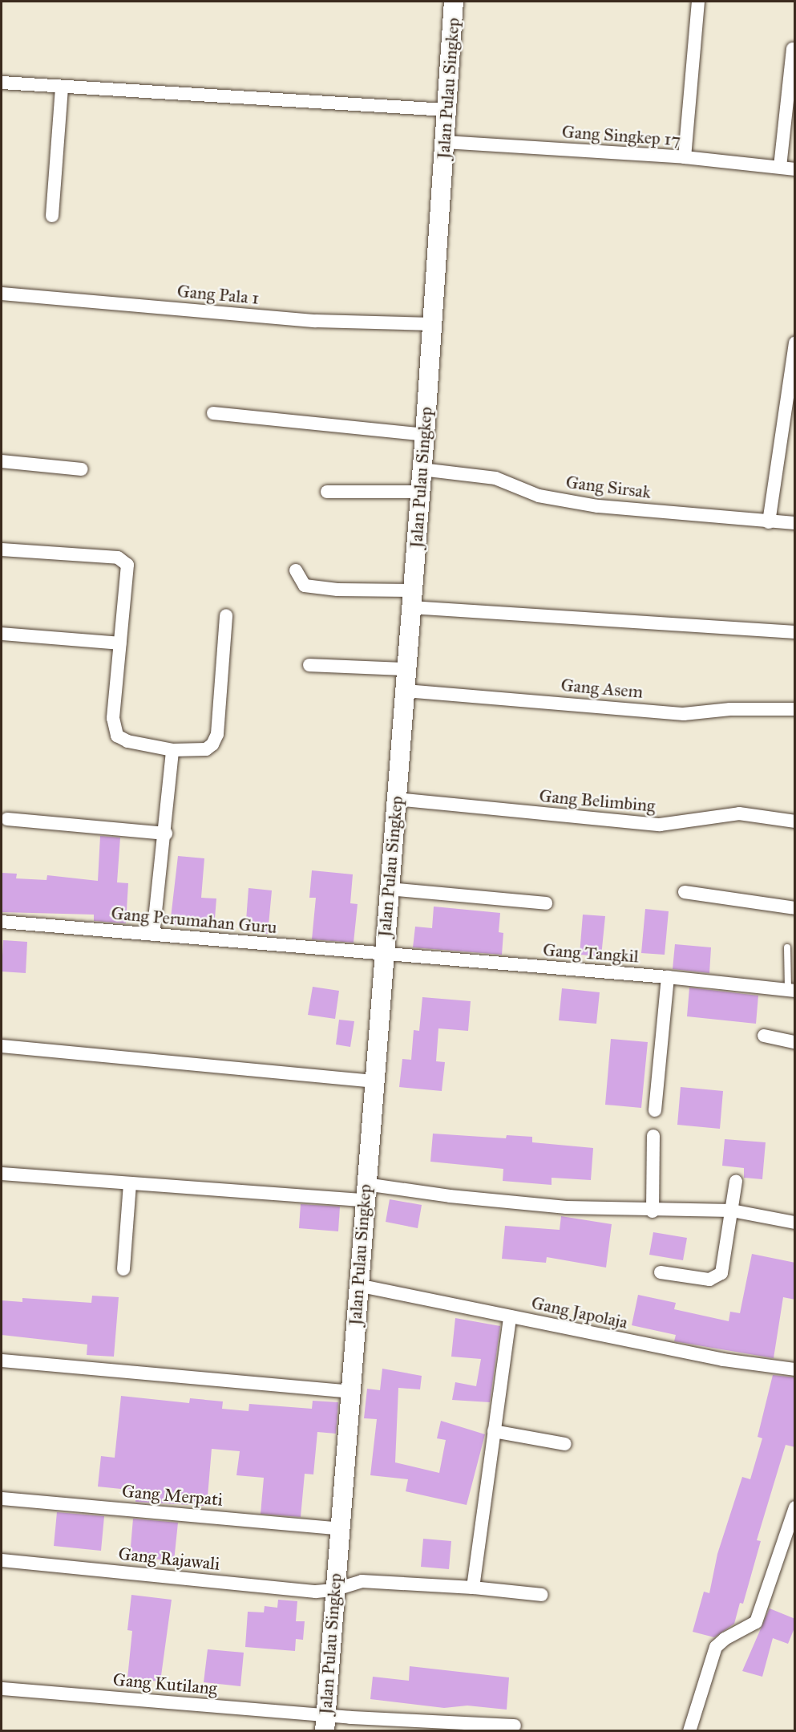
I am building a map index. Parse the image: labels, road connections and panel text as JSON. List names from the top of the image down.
{
  "streets": {
    "street": [
      "Jalan Pulau Singkep",
      "Gang Singkep 17",
      "Gang Pala 1",
      "Gang Sirsak",
      "Gang Asem",
      "Gang Belimbing",
      "Gang Perumahan Guru",
      "Gang Tangkil",
      "Gang Japolaja",
      "Gang Merpati",
      "Gang Rajawali",
      "Gang Kutilang"
    ]
  },
  "crossings": [
    ["Jalan Pulau Singkep", "Gang Singkep 17"],
    ["Jalan Pulau Singkep", "Gang Pala 1"],
    ["Jalan Pulau Singkep", "Gang Sirsak"],
    ["Jalan Pulau Singkep", "Gang Asem"],
    ["Jalan Pulau Singkep", "Gang Belimbing"],
    ["Jalan Pulau Singkep", "Gang Perumahan Guru"],
    ["Jalan Pulau Singkep", "Gang Tangkil"],
    ["Jalan Pulau Singkep", "Gang Japolaja"],
    ["Jalan Pulau Singkep", "Gang Merpati"],
    ["Jalan Pulau Singkep", "Gang Rajawali"],
    ["Jalan Pulau Singkep", "Gang Kutilang"],
    ["Gang Perumahan Guru", "Gang Tangkil"]
  ]
}
